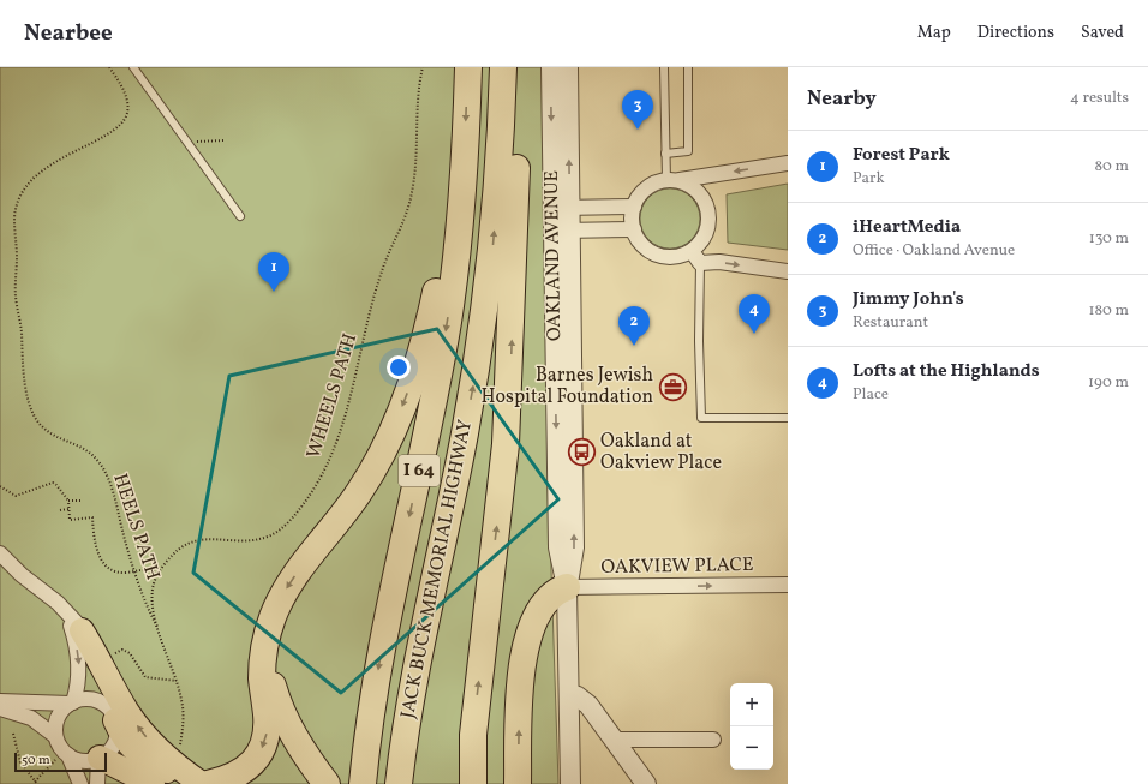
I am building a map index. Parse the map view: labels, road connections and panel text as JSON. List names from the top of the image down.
{
  "streets": {
    "highway": ["I 64", "JACK BUCK MEMORIAL HIGHWAY"],
    "street": ["OAKLAND AVENUE", "OAKVIEW PLACE"],
    "path": ["WHEELS PATH", "HEELS PATH"]
  },
  "crossings": [
    ["OAKLAND AVENUE", "OAKVIEW PLACE"],
    ["WHEELS PATH", "HEELS PATH"]
  ],
  "one_way": ["OAKVIEW PLACE"],
  "places": {
    "office": ["Barnes Jewish Hospital Foundation"],
    "bus stop": ["Oakland at Oakview Place"]
  },
  "scale_bar": "50 m",
  "page": {
    "header": "Nearbee",
    "nav": ["Map", "Directions", "Saved"],
    "heading": ["Nearby", "4 results"],
    "pins": [
      "3",
      "1",
      "4",
      "2"
    ],
    "list": [
      {
        "mark": "1",
        "name": "Forest Park",
        "note": "Park",
        "value": "80 m"
      },
      {
        "mark": "2",
        "name": "iHeartMedia",
        "note": "Office · Oakland Avenue",
        "value": "130 m"
      },
      {
        "mark": "3",
        "name": "Jimmy John's",
        "note": "Restaurant",
        "value": "180 m"
      },
      {
        "mark": "4",
        "name": "Lofts at the Highlands",
        "note": "Place",
        "value": "190 m"
      }
    ],
    "map_buttons": ["+", "−"],
    "scale": "50 m"
  }
}
